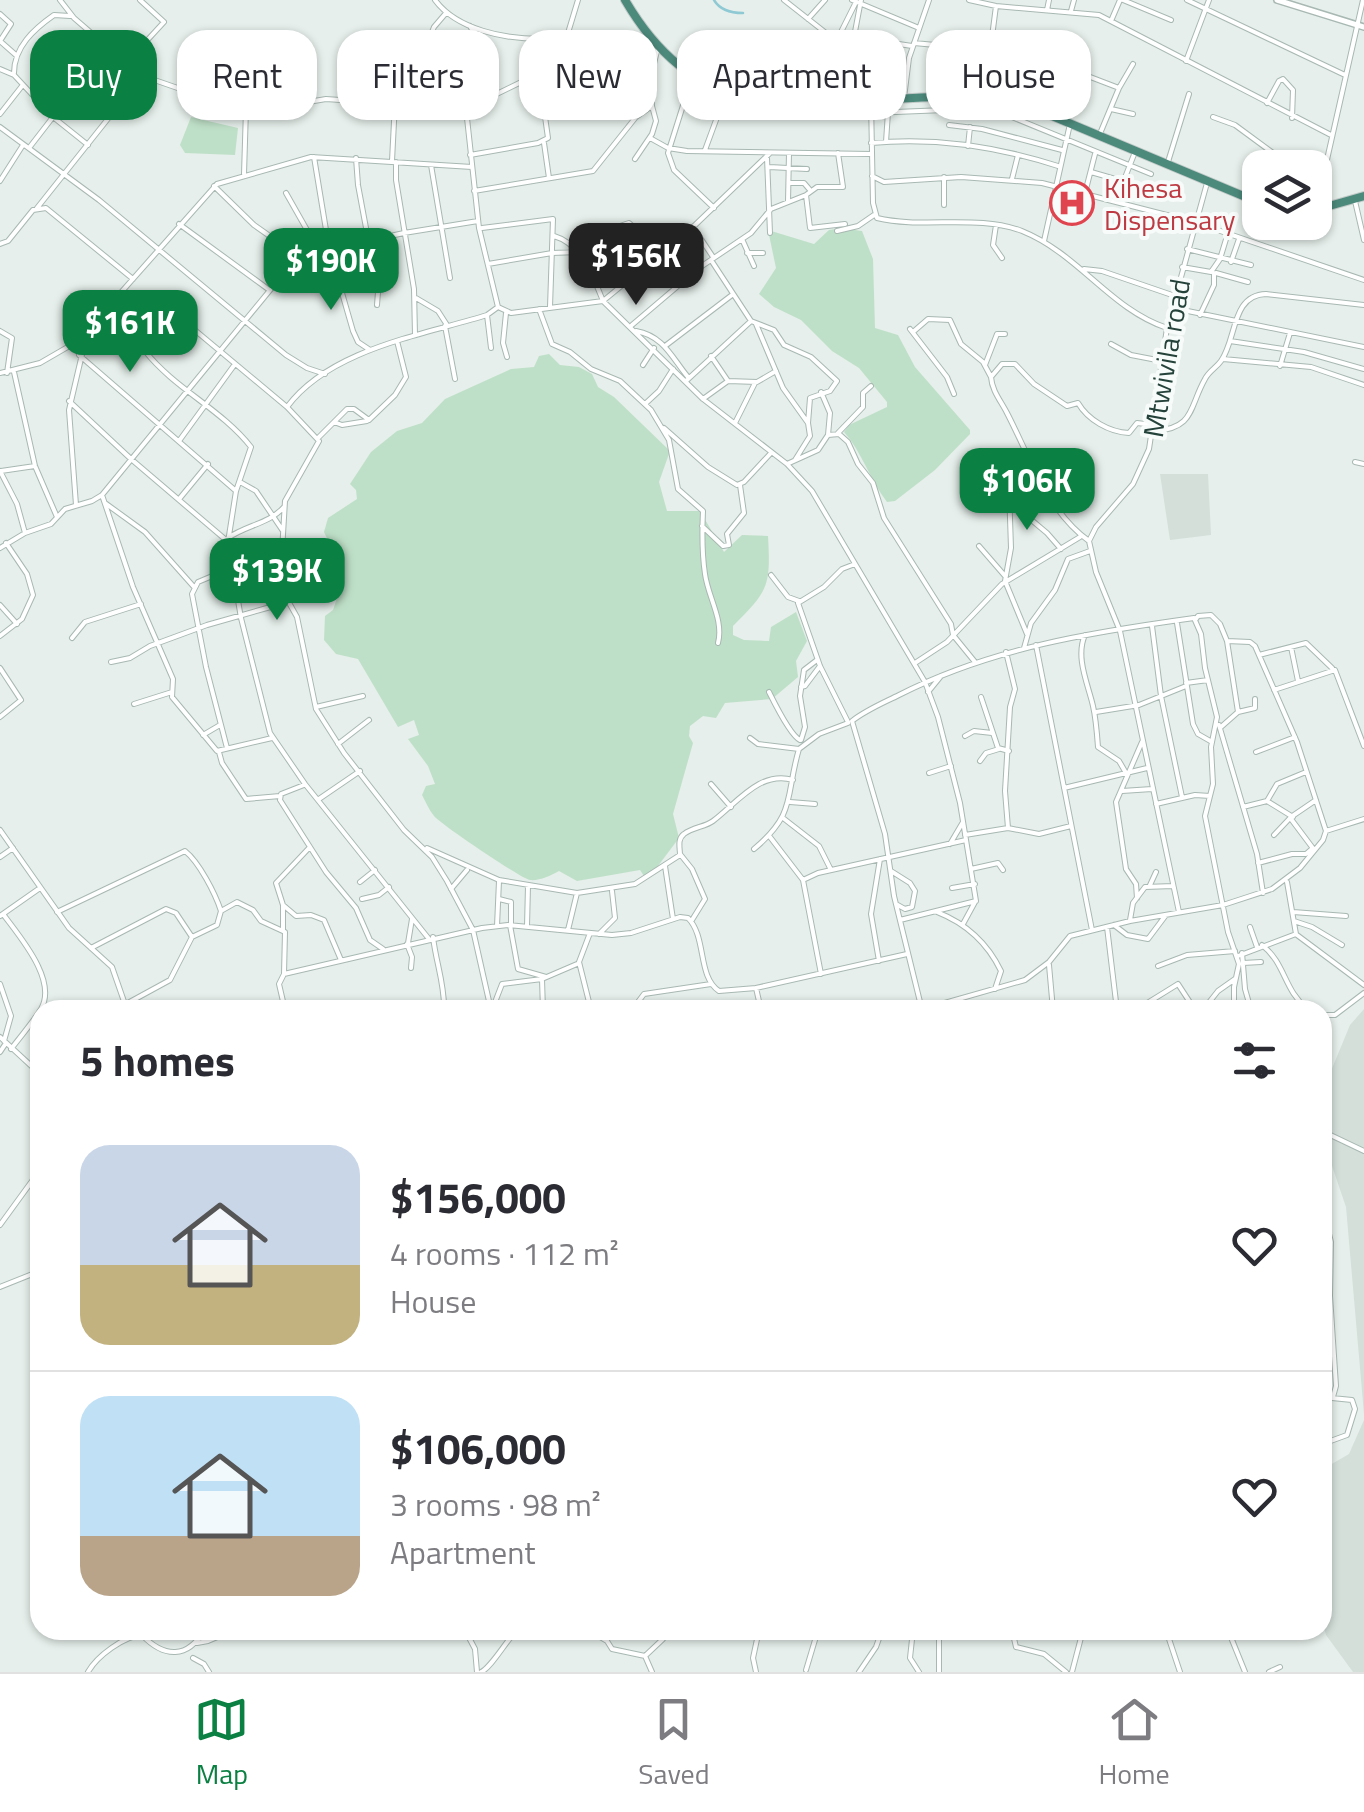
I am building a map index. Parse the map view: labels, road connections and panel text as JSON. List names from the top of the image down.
{
  "streets": {
    "street": ["Mtwivila road"]
  },
  "places": {
    "hospital": ["Kihesa Dispensary"]
  },
  "page": {
    "chip": [
      "Buy",
      "Rent",
      "Filters",
      "New",
      "Apartment",
      "House"
    ],
    "price": [
      "$156K",
      "$190K",
      "$161K",
      "$106K",
      "$139K"
    ],
    "heading": "5 homes",
    "list": [
      {
        "name": "$156,000",
        "note": "4 rooms · 112 m² · House"
      },
      {
        "name": "$106,000",
        "note": "3 rooms · 98 m² · Apartment"
      }
    ],
    "tabs": ["Map", "Saved", "Home"]
  }
}
